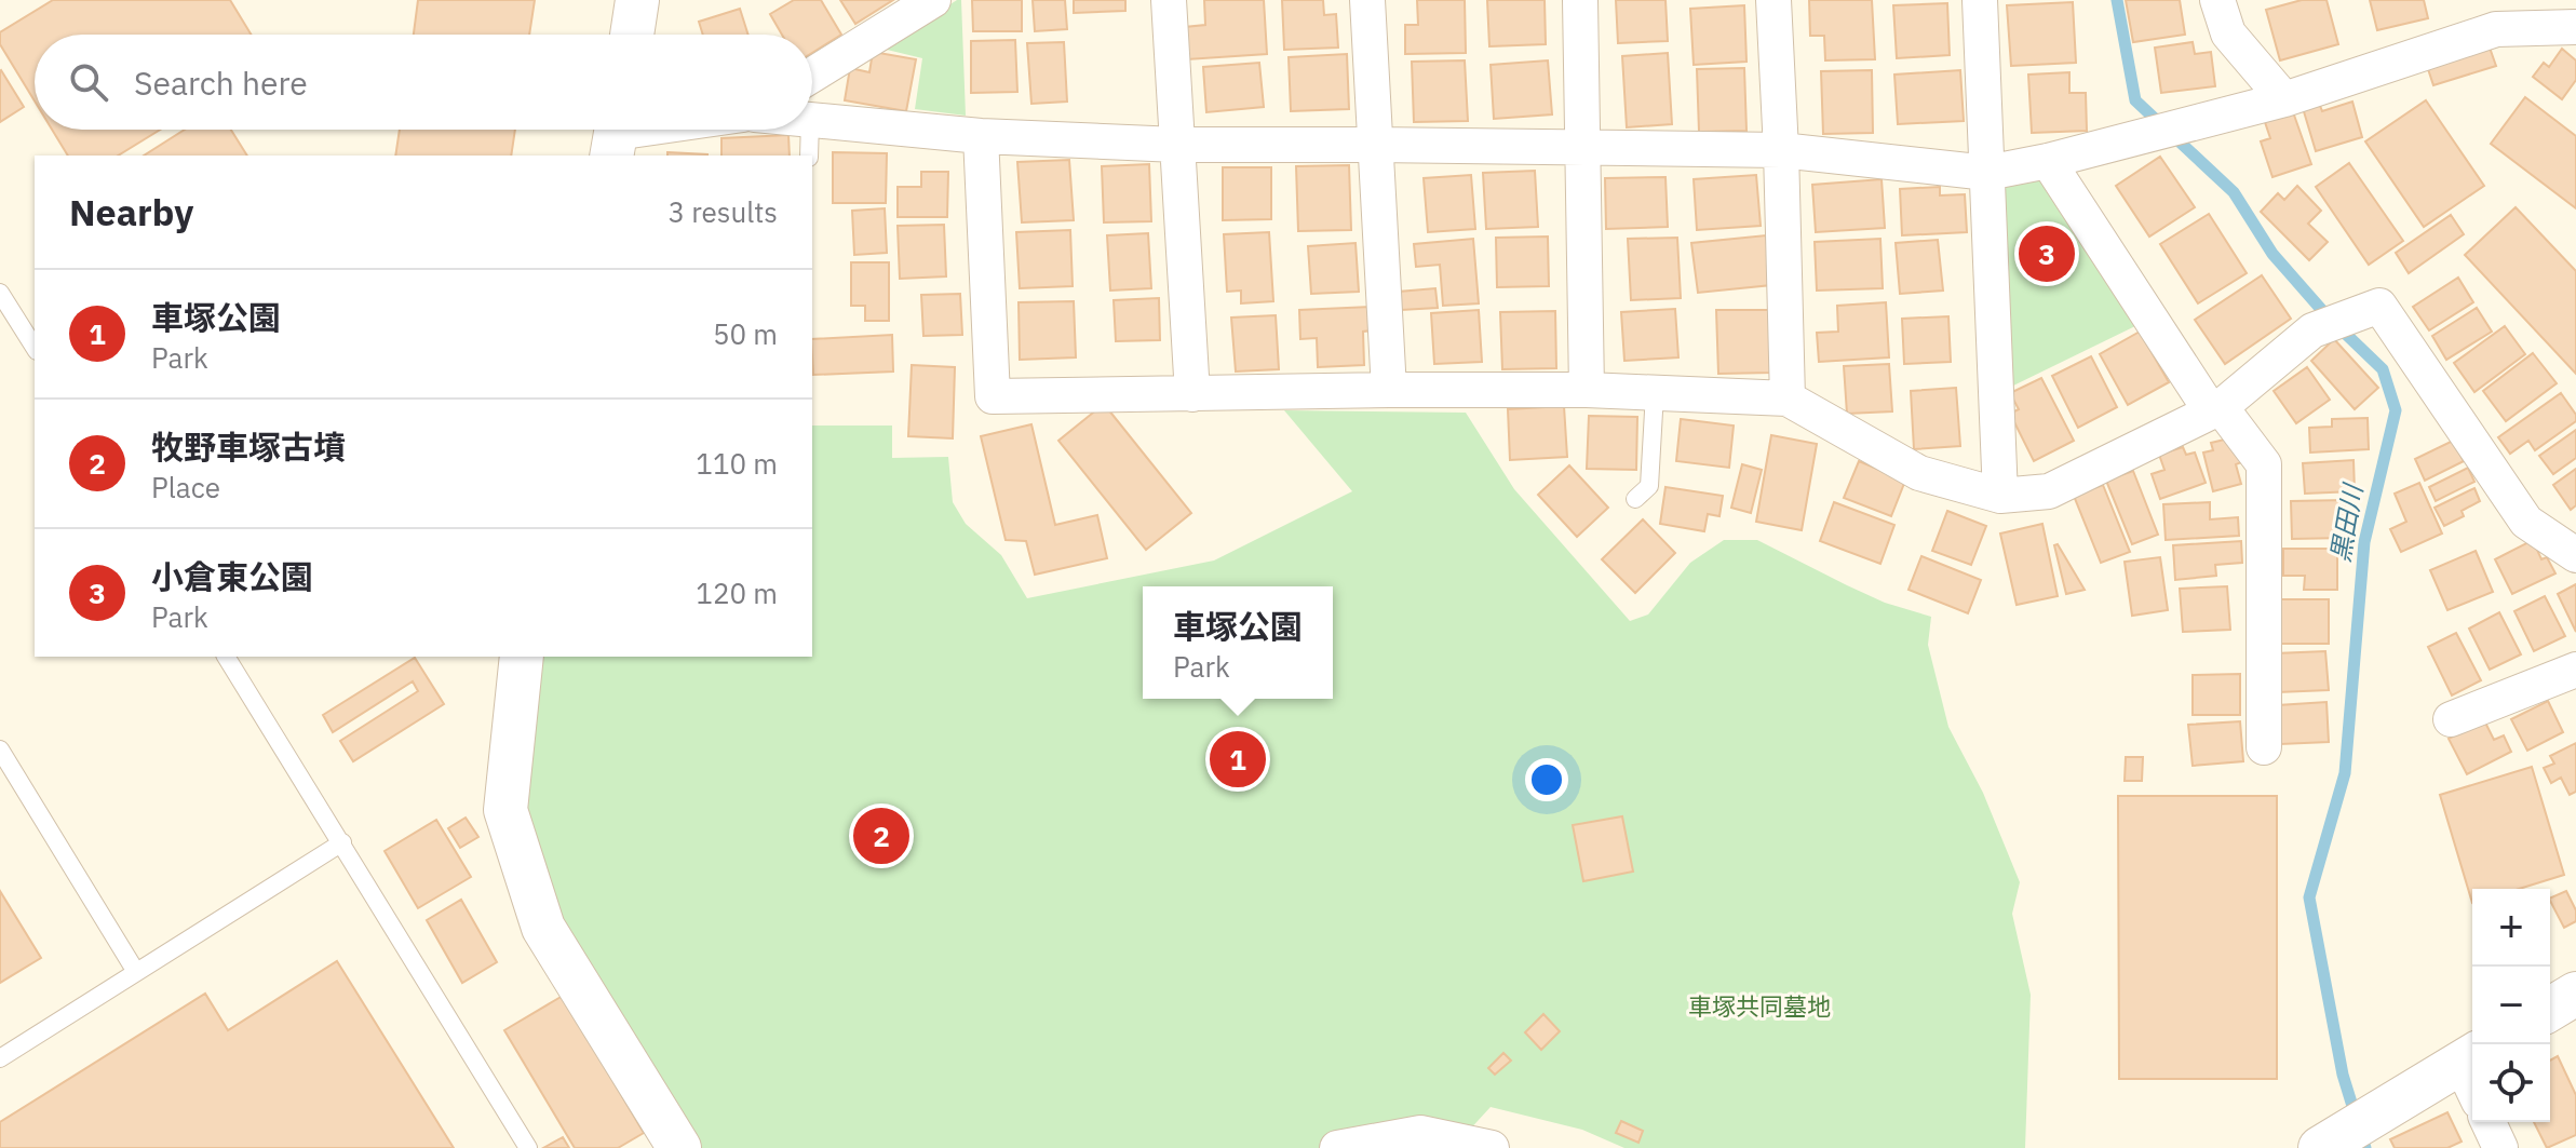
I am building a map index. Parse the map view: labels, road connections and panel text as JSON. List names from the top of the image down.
{
  "water": ["黒田川"],
  "parks": ["車塚共同墓地"],
  "page": {
    "search": "Search here",
    "heading": ["Nearby", "3 results"],
    "pins": ["3", "1", "2"],
    "list": [
      {
        "mark": "1",
        "name": "車塚公園",
        "note": "Park",
        "value": "50 m"
      },
      {
        "mark": "2",
        "name": "牧野車塚古墳",
        "note": "Place",
        "value": "110 m"
      },
      {
        "mark": "3",
        "name": "小倉東公園",
        "note": "Park",
        "value": "120 m"
      }
    ],
    "popup": ["車塚公園", "Park"],
    "map_buttons": ["+", "−"]
  }
}
